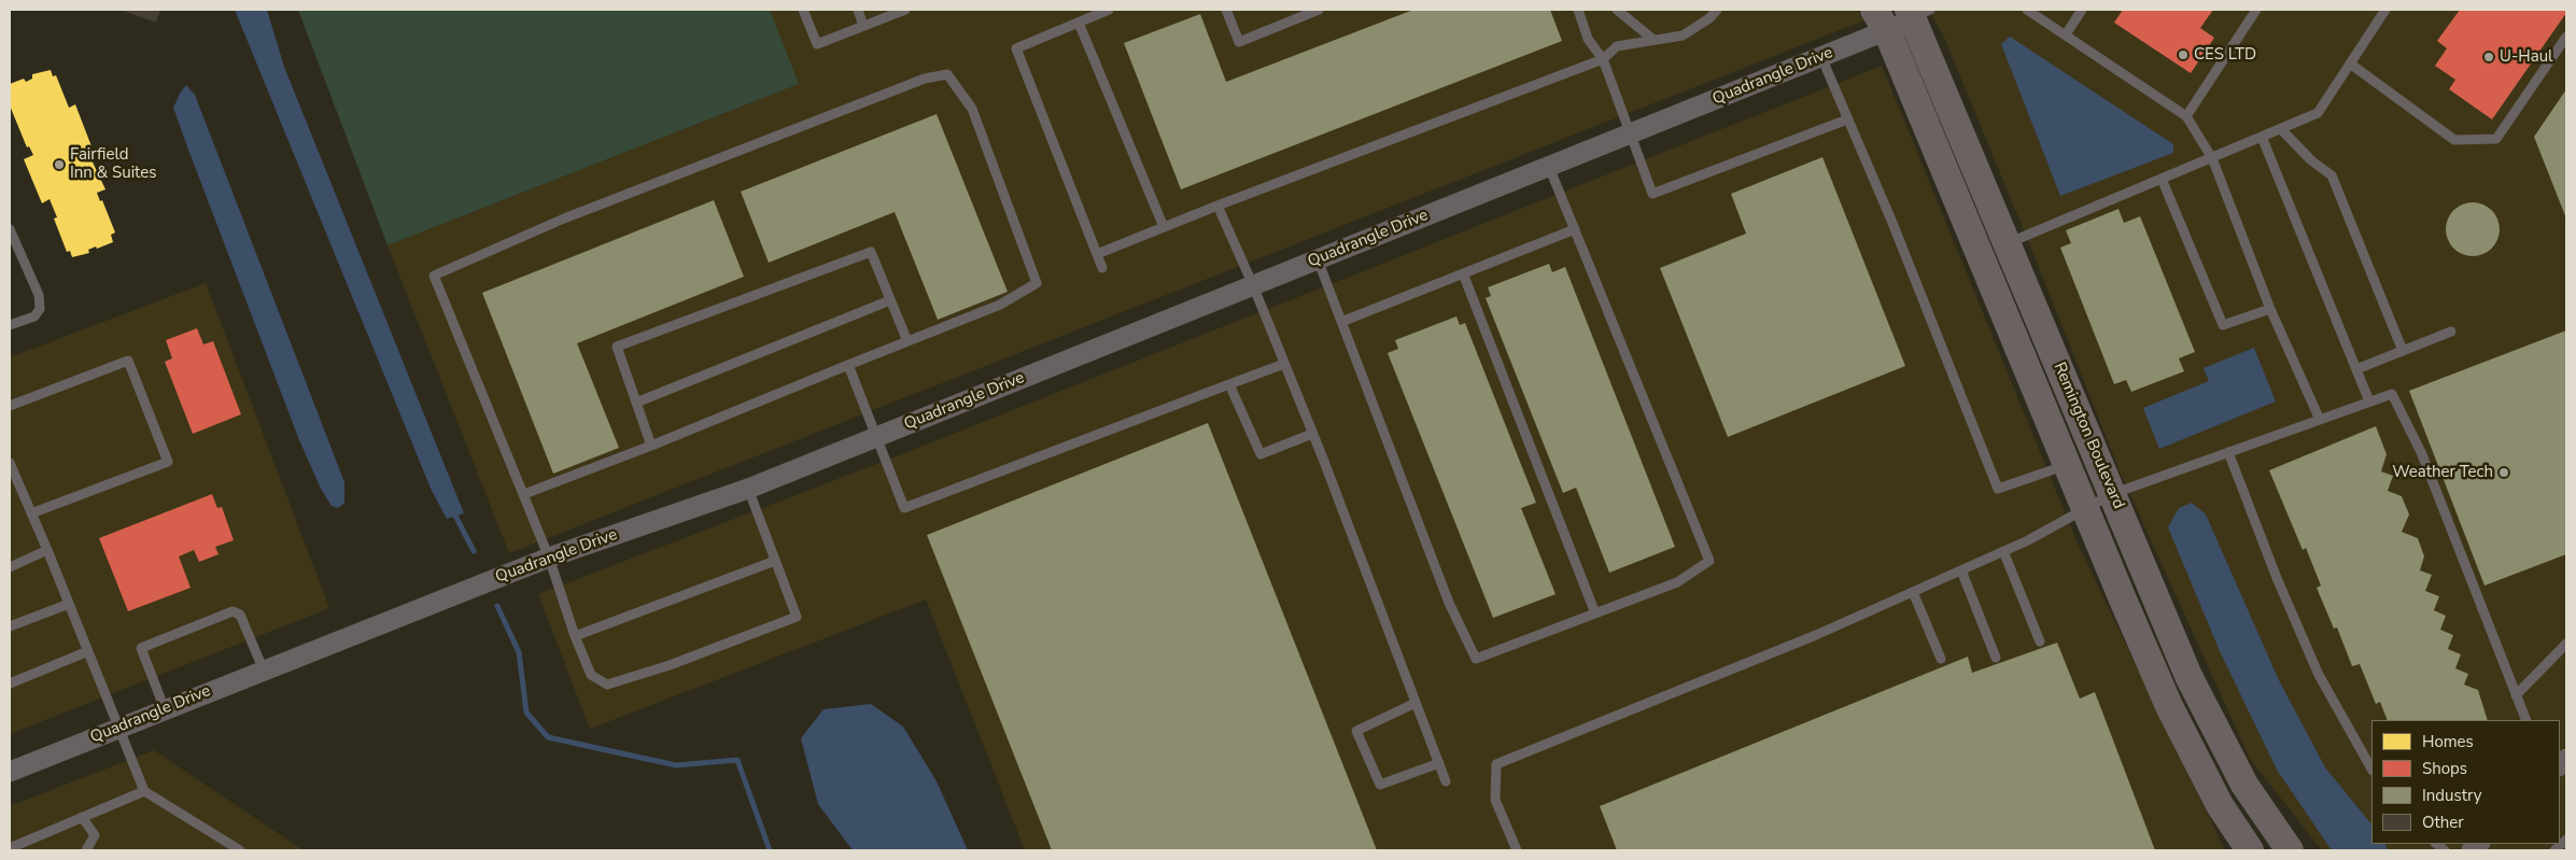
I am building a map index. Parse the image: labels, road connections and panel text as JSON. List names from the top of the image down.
{
  "streets": {
    "street": ["Quadrangle Drive", "Remington Boulevard"]
  },
  "crossings": [
    ["Quadrangle Drive", "Remington Boulevard"]
  ],
  "places": [
    "CES LTD",
    "U-Haul",
    "Fairfield Inn & Suites",
    "Weather Tech"
  ],
  "legend": [
    "Homes",
    "Shops",
    "Industry",
    "Other"
  ]
}
